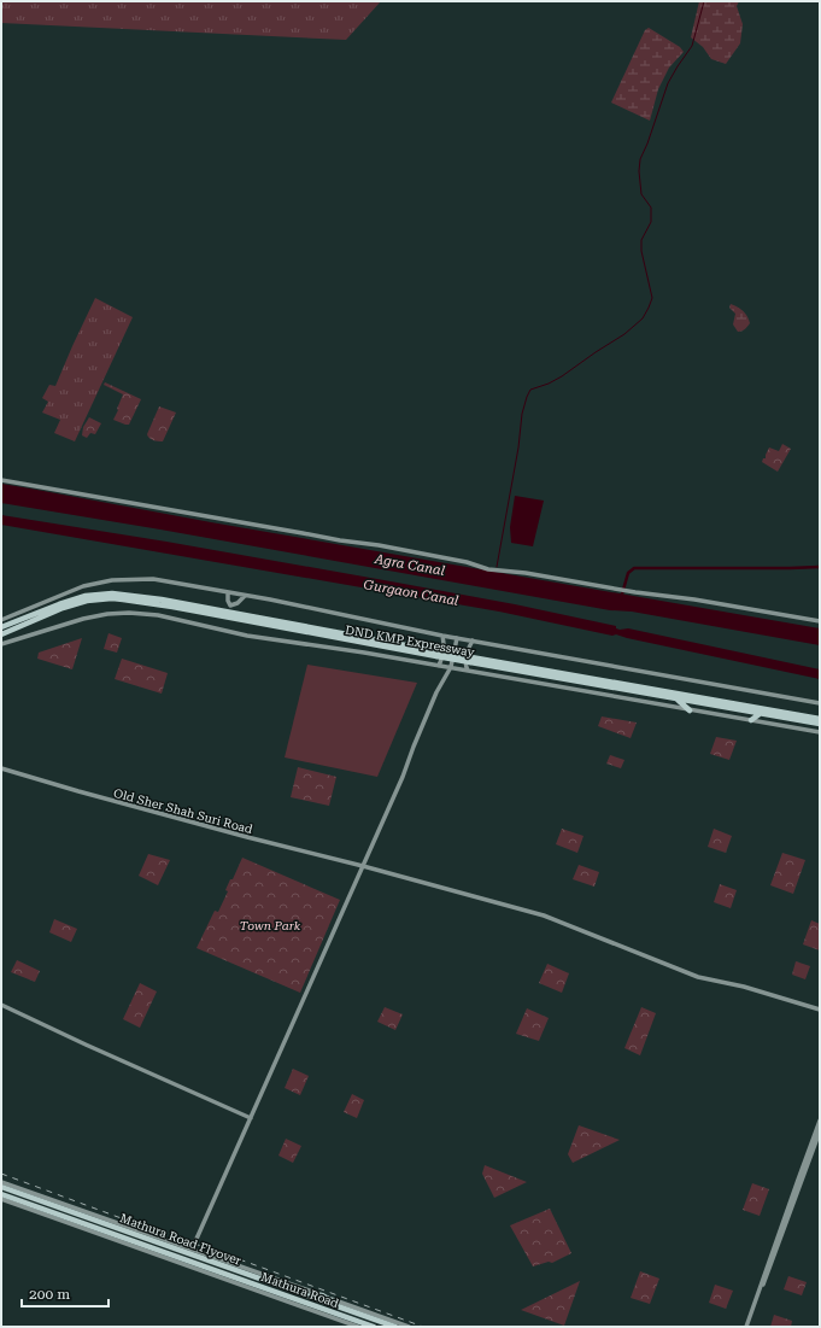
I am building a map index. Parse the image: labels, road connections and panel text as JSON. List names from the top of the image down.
{
  "streets": {
    "highway": ["DND KMP Expressway", "Mathura Road Flyover", "Mathura Road"],
    "street": ["Old Sher Shah Suri Road"]
  },
  "crossings": [
    ["Mathura Road Flyover", "Mathura Road"]
  ],
  "water": ["Agra Canal", "Gurgaon Canal"],
  "parks": ["Town Park"],
  "scale_bar": "200 m"
}
